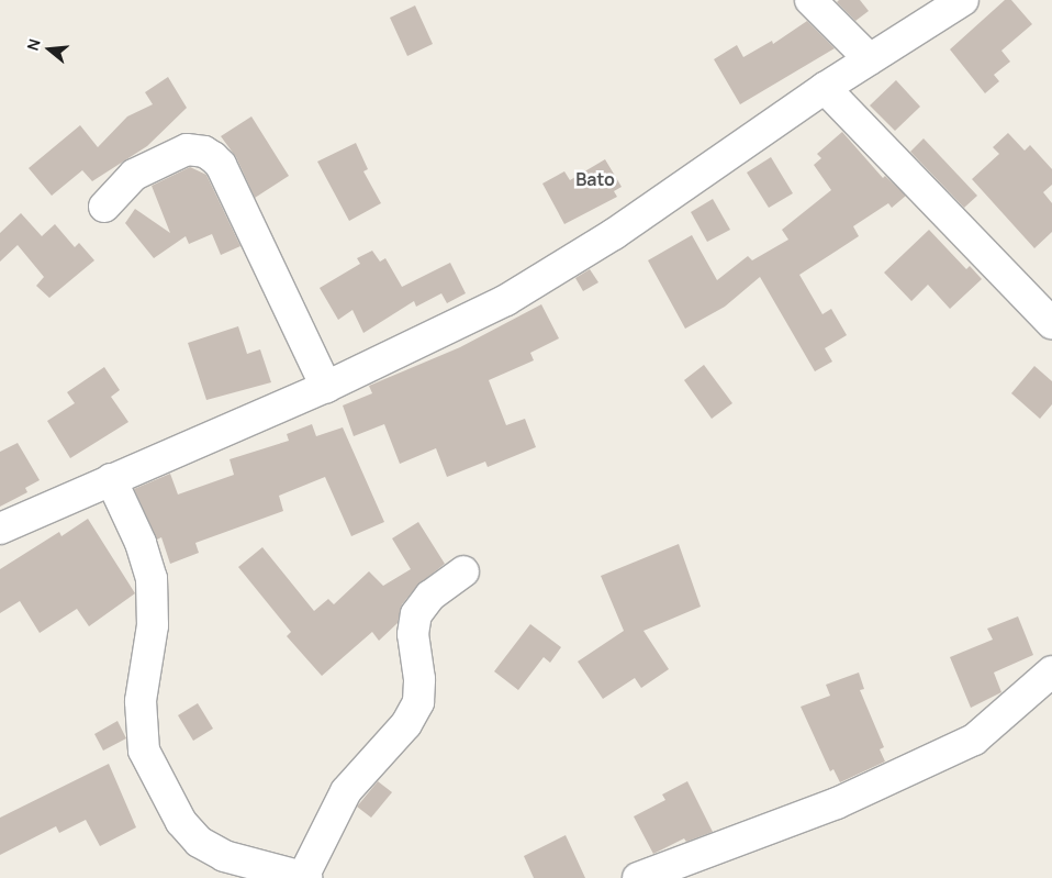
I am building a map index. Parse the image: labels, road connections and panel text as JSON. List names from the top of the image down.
{
  "districts": ["Bato"],
  "north": "left"
}
